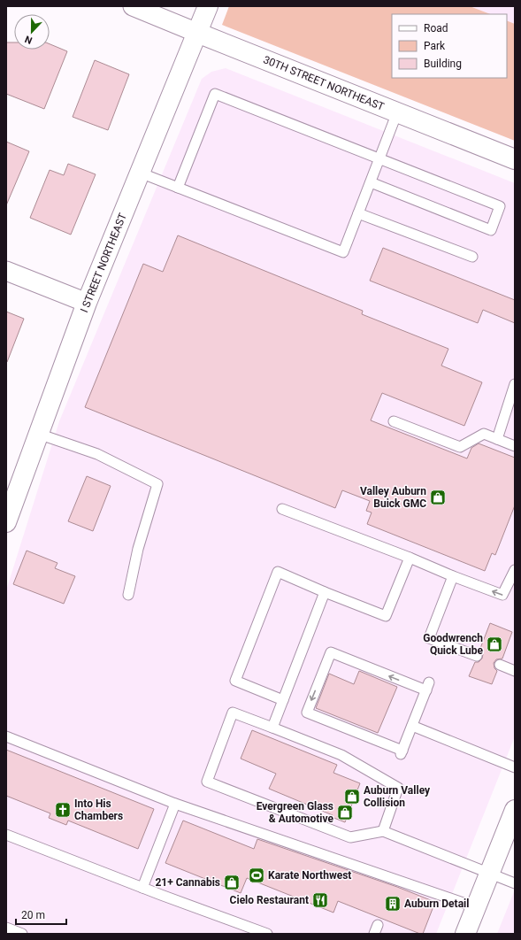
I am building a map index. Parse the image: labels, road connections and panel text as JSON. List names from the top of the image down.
{
  "streets": {
    "street": ["30TH STREET NORTHEAST", "I STREET NORTHEAST"]
  },
  "crossings": [
    ["30TH STREET NORTHEAST", "I STREET NORTHEAST"]
  ],
  "places": {
    "shop": [
      "Valley Auburn Buick GMC",
      "Goodwrench Quick Lube",
      "Auburn Valley Collision",
      "Evergreen Glass & Automotive",
      "21+ Cannabis"
    ],
    "church": ["Into His Chambers"],
    "sports": ["Karate Northwest"],
    "restaurant": ["Cielo Restaurant"],
    "building": ["Auburn Detail"]
  },
  "legend": ["Road", "Park", "Building"],
  "scale_bar": "20 m",
  "north": "bottom"
}
